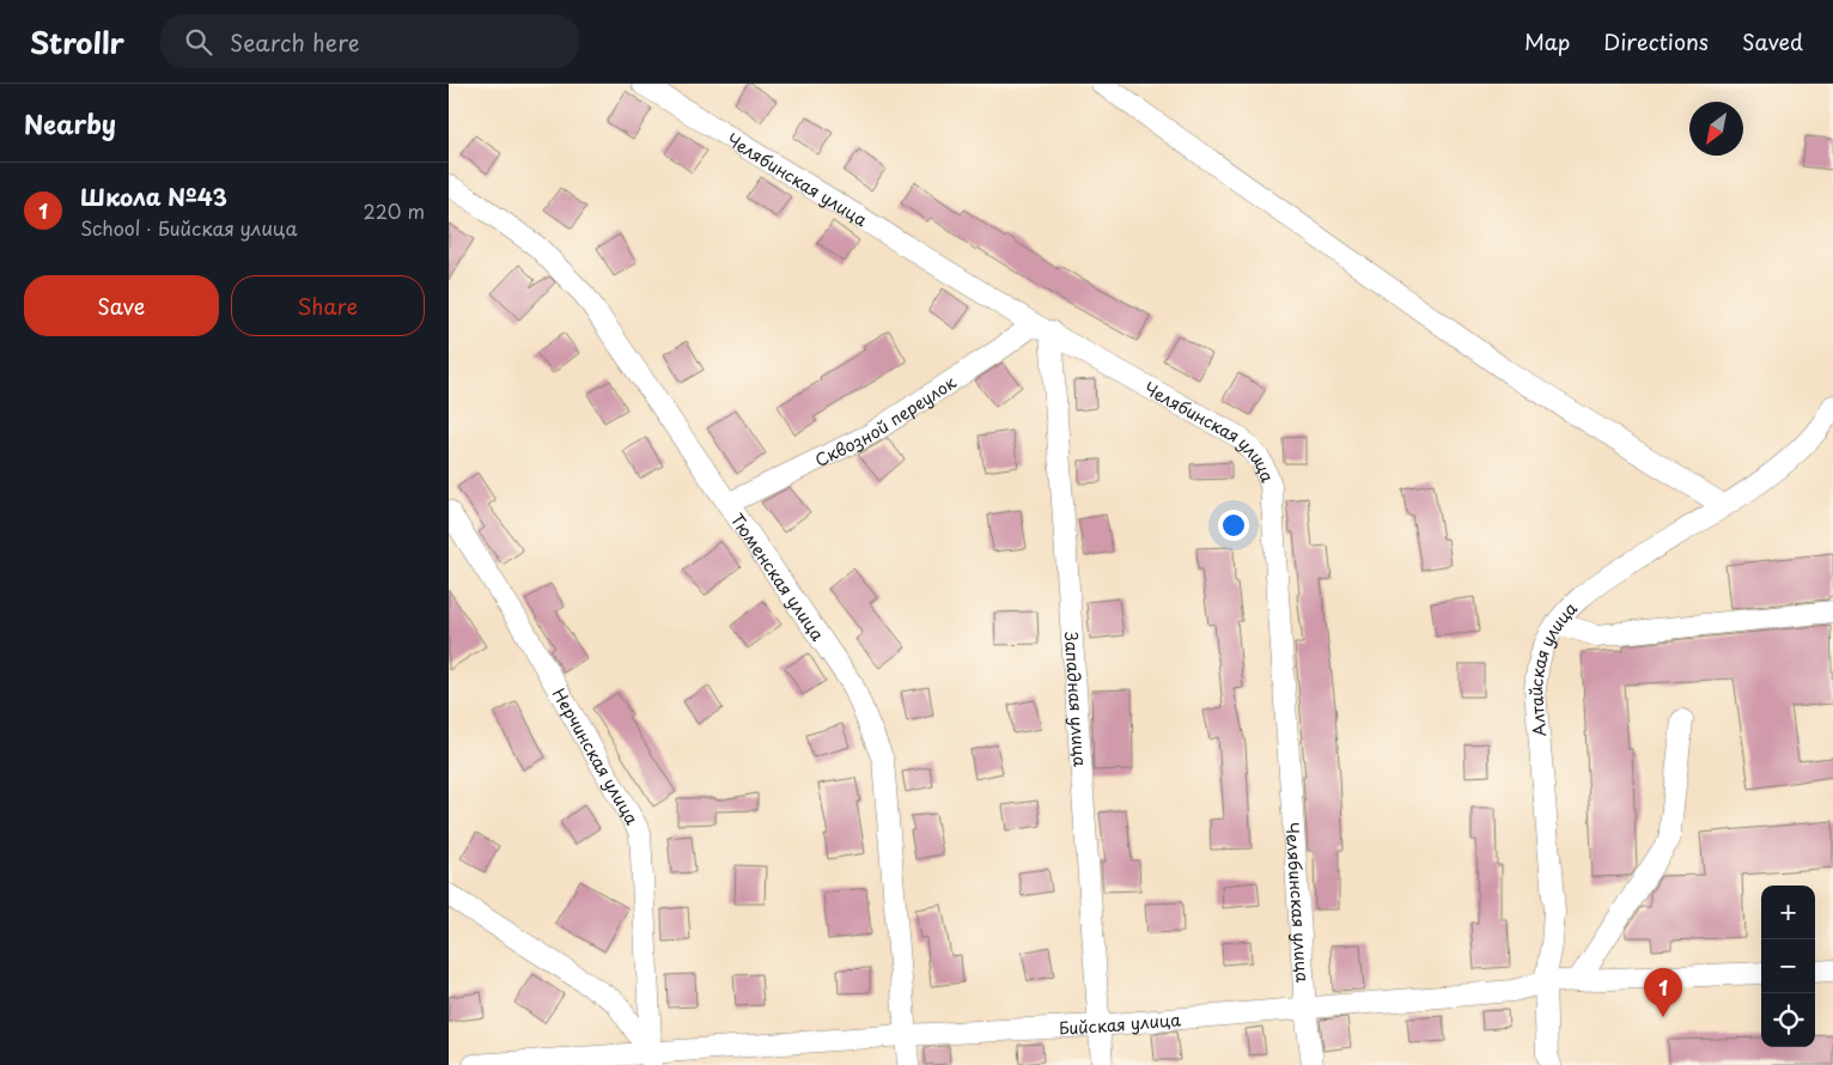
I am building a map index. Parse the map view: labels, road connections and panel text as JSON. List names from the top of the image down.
{
  "streets": {
    "street": [
      "Челябинская улица",
      "Сквозной переулок",
      "Тюменская улица",
      "Алтайская улица",
      "Западная улица",
      "Нерчинская улица",
      "Бийская улица"
    ]
  },
  "crossings": [
    ["Челябинская улица", "Сквозной переулок"],
    ["Челябинская улица", "Западная улица"],
    ["Челябинская улица", "Бийская улица"],
    ["Сквозной переулок", "Тюменская улица"],
    ["Сквозной переулок", "Западная улица"],
    ["Тюменская улица", "Бийская улица"],
    ["Алтайская улица", "Бийская улица"],
    ["Западная улица", "Бийская улица"],
    ["Нерчинская улица", "Бийская улица"]
  ],
  "north": "bottom left",
  "page": {
    "header": "Strollr",
    "search": "Search here",
    "nav": ["Map", "Directions", "Saved"],
    "heading": "Nearby",
    "list": [
      {
        "mark": "1",
        "name": "Школа №43",
        "note": "School · Бийская улица",
        "value": "220 m"
      }
    ],
    "buttons": ["Save", "Share"],
    "map_buttons": ["+", "−"],
    "pins": "1"
  }
}
